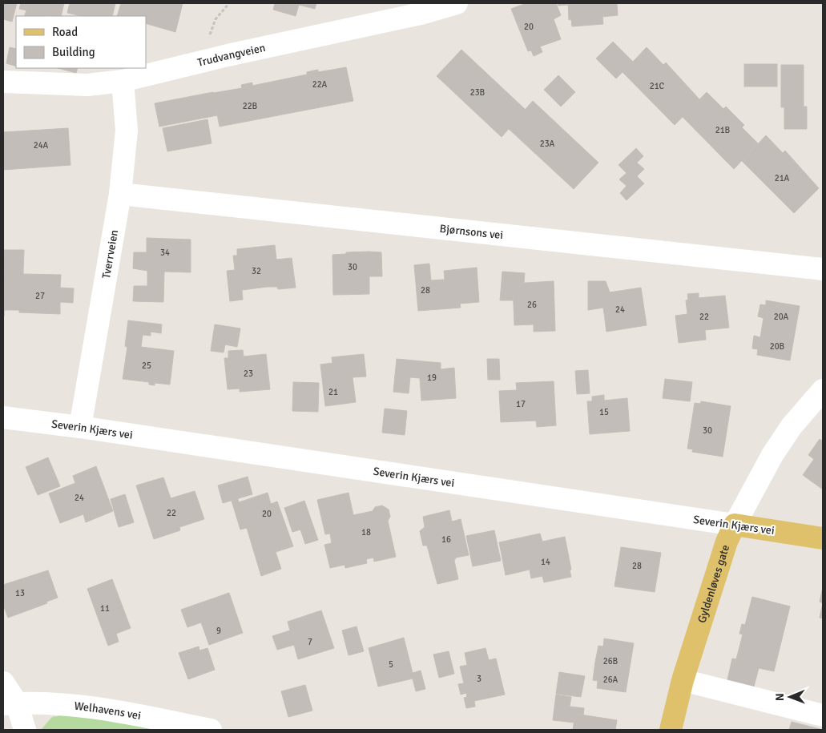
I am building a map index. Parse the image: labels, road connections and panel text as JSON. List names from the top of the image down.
{
  "streets": {
    "main road": ["Severin Kjærs vei", "Gyldenløves gate"],
    "street": [
      "Trudvangveien",
      "Bjørnsons vei",
      "Tverrveien",
      "Welhavens vei"
    ]
  },
  "crossings": [
    ["Trudvangveien", "Tverrveien"],
    ["Bjørnsons vei", "Tverrveien"],
    ["Tverrveien", "Severin Kjærs vei"],
    ["Severin Kjærs vei", "Gyldenløves gate"]
  ],
  "house_numbers": [
    "20",
    "22A",
    "21C",
    "23B",
    "22B",
    "21B",
    "23A",
    "24A",
    "21A",
    "34",
    "30",
    "32",
    "28",
    "27",
    "26",
    "24",
    "22",
    "20A",
    "20B",
    "25",
    "23",
    "19",
    "21",
    "17",
    "15",
    "30",
    "24",
    "22",
    "20",
    "18",
    "16",
    "14",
    "28",
    "13",
    "11",
    "9",
    "7",
    "26B",
    "5",
    "3",
    "26A"
  ],
  "legend": ["Road", "Building"],
  "north": "left"
}
